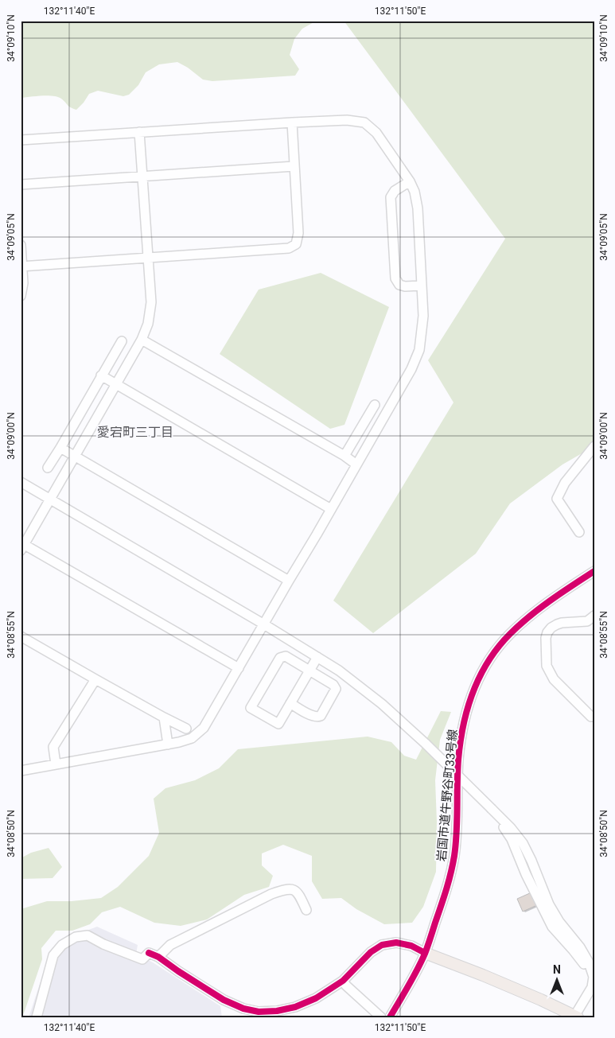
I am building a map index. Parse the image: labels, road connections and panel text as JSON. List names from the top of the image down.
{
  "streets": {
    "street": ["岩国市道牛野谷町33号線"]
  },
  "districts": ["愛宕町三丁目"],
  "north": "top",
  "coordinates": [
    "132°11'40\"E",
    "132°11'50\"E",
    "34°09'10\"N",
    "34°09'05\"N",
    "34°09'00\"N",
    "34°08'55\"N",
    "34°08'50\"N"
  ]
}
